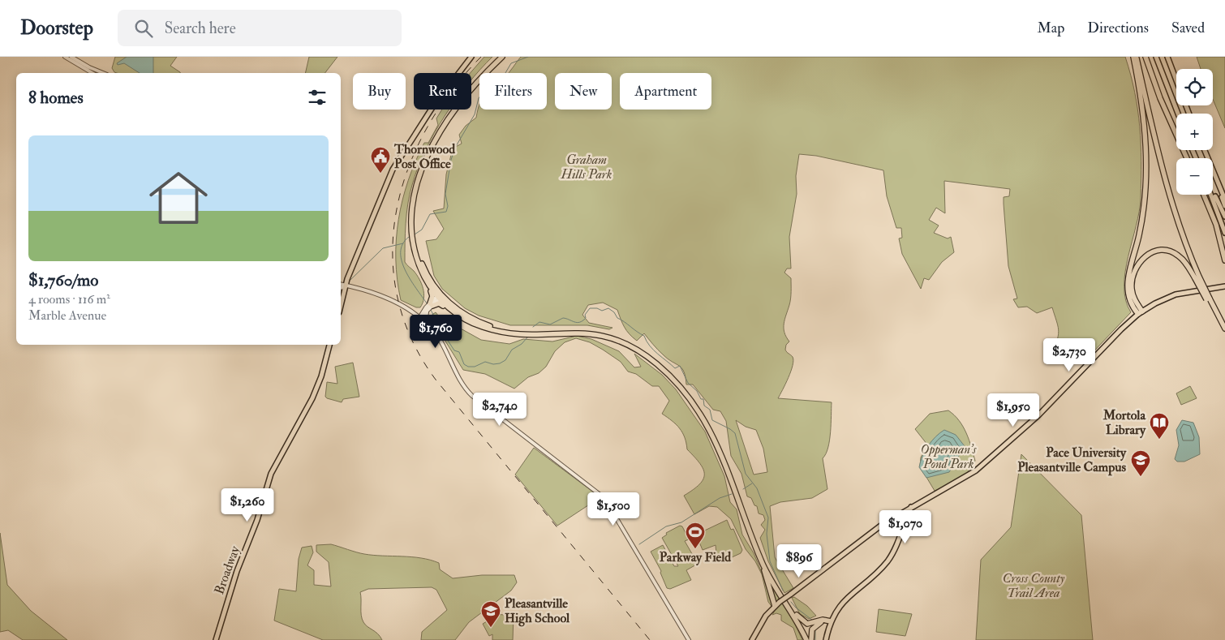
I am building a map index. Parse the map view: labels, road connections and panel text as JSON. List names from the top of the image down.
{
  "streets": {
    "main road": ["Broadway"]
  },
  "parks": ["Graham Hills Park", "Opperman's Pond Park", "Cross County Trail Area"],
  "places": {
    "public building": ["Thornwood Post Office"],
    "library": ["Mortola Library"],
    "school or university": ["Pace University Pleasantville Campus", "Pleasantville High School"],
    "sports": ["Parkway Field"]
  },
  "page": {
    "header": "Doorstep",
    "search": "Search here",
    "nav": ["Map", "Directions", "Saved"],
    "map_buttons": ["+", "−"],
    "chip": [
      "Buy",
      "Rent",
      "Filters",
      "New",
      "Apartment"
    ],
    "heading": "8 homes",
    "list": [
      {
        "name": "$1,760/mo",
        "note": "4 rooms · 116 m² · Marble Avenue"
      }
    ],
    "price": [
      "$1,760",
      "$2,730",
      "$2,740",
      "$1,950",
      "$1,260",
      "$1,500",
      "$1,070",
      "$896"
    ]
  }
}
